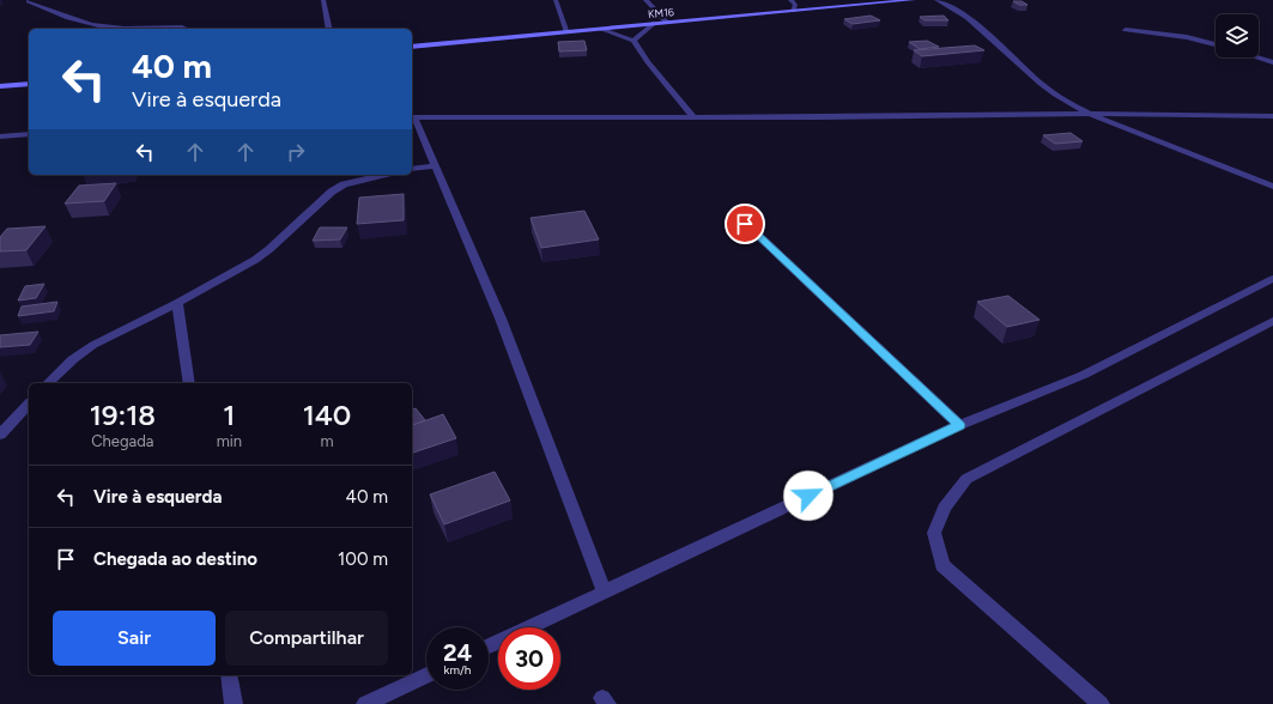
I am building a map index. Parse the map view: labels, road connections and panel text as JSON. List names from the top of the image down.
{
  "streets": {
    "street": ["KM16"]
  },
  "page": {
    "turn": ["40 m", "Vire à esquerda"],
    "eta": [
      "19:18",
      "Chegada",
      "1",
      "min",
      "140",
      "m"
    ],
    "list": [
      {
        "name": "Vire à esquerda",
        "value": "40 m"
      },
      {
        "name": "Chegada ao destino",
        "value": "100 m"
      }
    ],
    "buttons": ["Sair", "Compartilhar"],
    "speed": "24 km/h",
    "limit": "30"
  }
}
